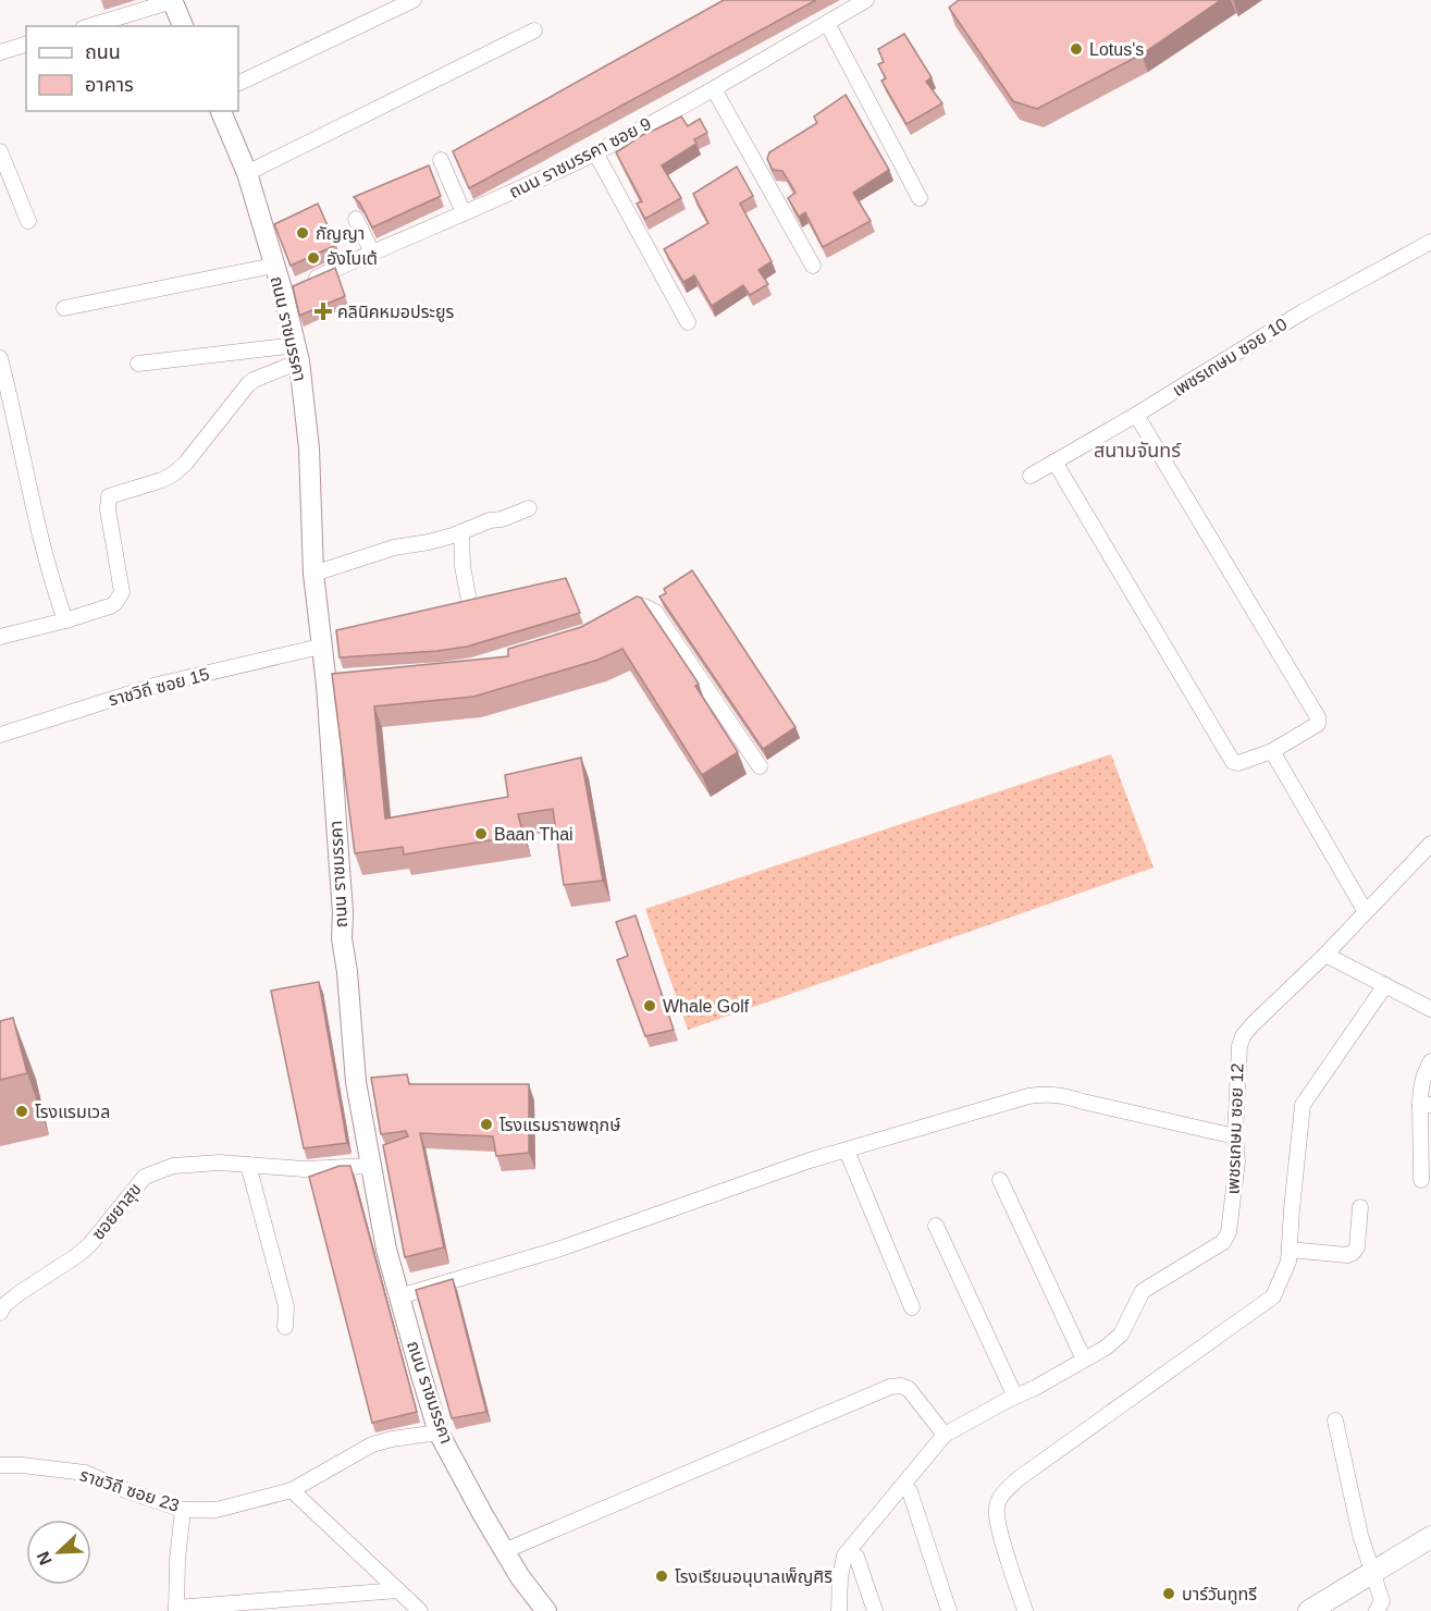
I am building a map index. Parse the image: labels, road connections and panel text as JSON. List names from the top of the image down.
{
  "streets": {
    "street": [
      "ถนน ราชมรรคา ซอย 9",
      "ถนน ราชมรรคา",
      "เพชรเกษม ซอย 10",
      "ราชวิถี ซอย 15",
      "เพชรเกษม ซอย 12",
      "ซอยยาสุข",
      "ราชวิถี ซอย 23"
    ]
  },
  "crossings": [
    ["ถนน ราชมรรคา ซอย 9", "ถนน ราชมรรคา"],
    ["ถนน ราชมรรคา", "ราชวิถี ซอย 15"],
    ["ถนน ราชมรรคา", "ซอยยาสุข"],
    ["ถนน ราชมรรคา", "ราชวิถี ซอย 23"]
  ],
  "districts": ["สนามจันทร์"],
  "places": {
    "other": [
      "Lotus's",
      "กัญญา",
      "อังโบเต้",
      "Baan Thai",
      "Whale Golf",
      "โรงแรมเวล",
      "โรงแรมราชพฤกษ์",
      "โรงเรียนอนุบาลเพ็ญศิริ",
      "บาร์วันทูทรี"
    ],
    "health": ["คลินิคหมอประยูร"]
  },
  "legend": ["ถนน", "อาคาร"],
  "north": "bottom left"
}
